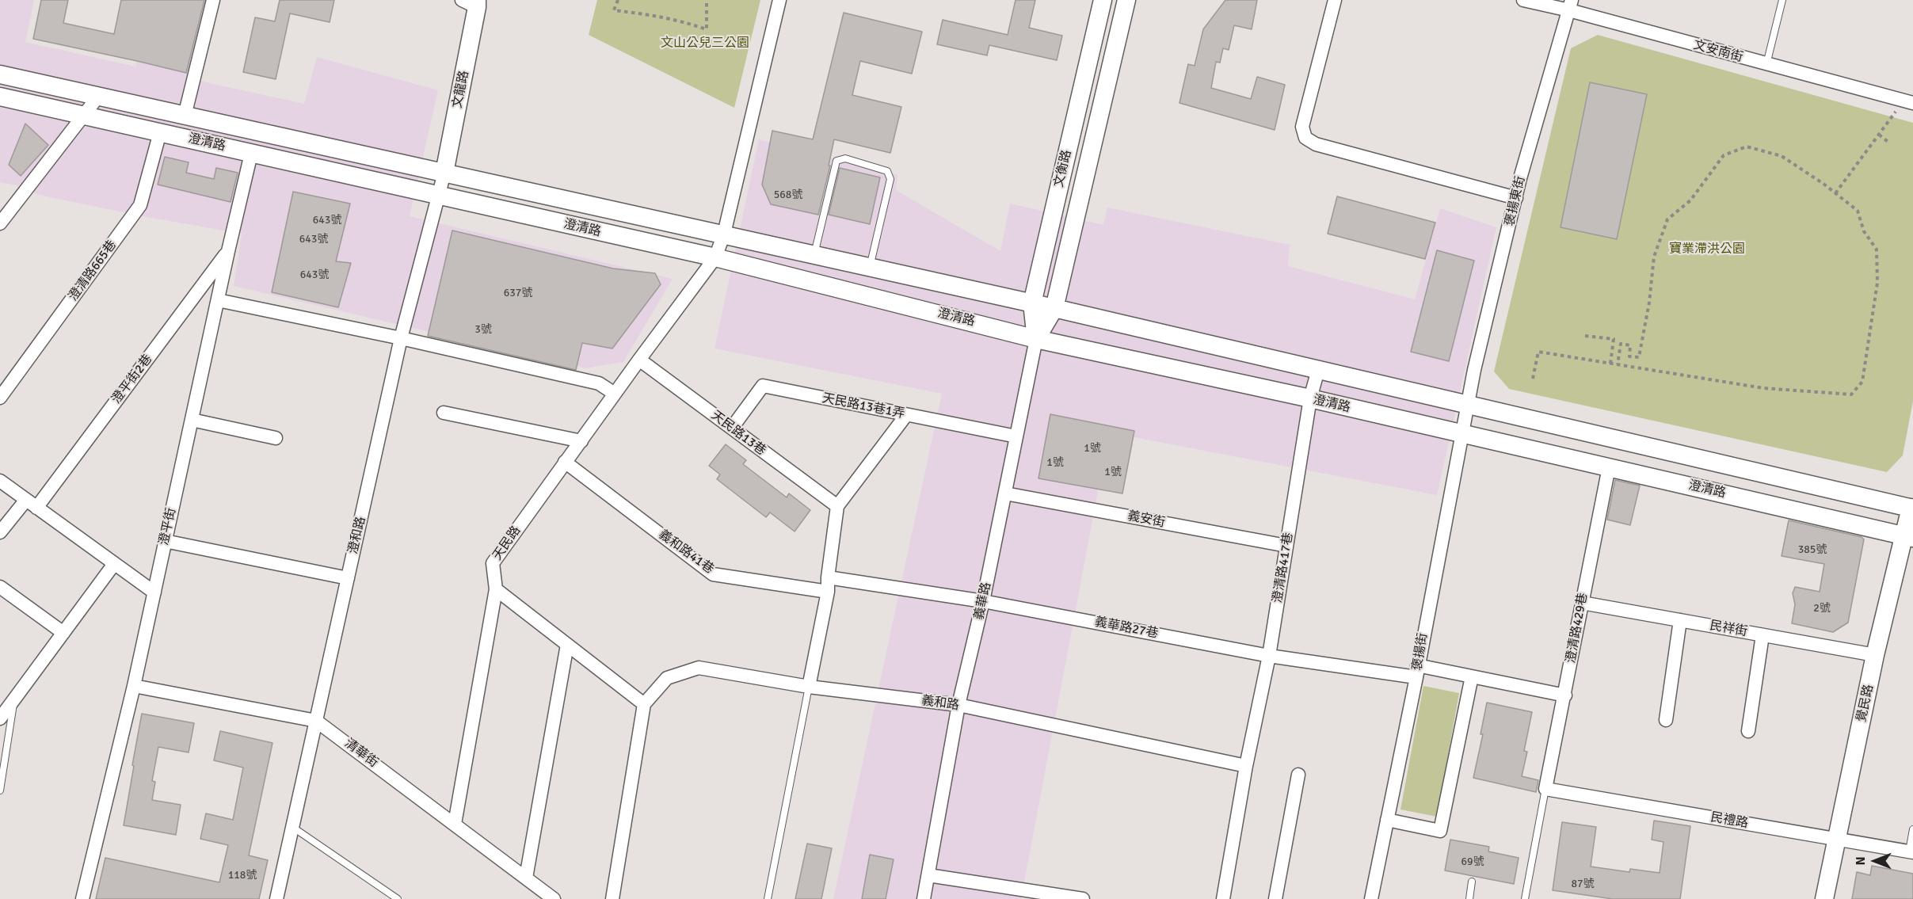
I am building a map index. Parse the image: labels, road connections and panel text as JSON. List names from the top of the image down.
{
  "streets": {
    "main road": [
      "文龍路",
      "澄清路",
      "文衡路",
      "義華路",
      "覺民路"
    ],
    "street": [
      "文安南街",
      "褒揚東街",
      "澄清路665巷",
      "澄平街2巷",
      "天民路13巷1弄",
      "天民路13巷",
      "義安街",
      "澄平街",
      "澄和路",
      "天民路",
      "義和路41巷",
      "澄清路417巷",
      "義華路27巷",
      "澄清路429巷",
      "民祥街",
      "褒揚街",
      "義和路",
      "清華街",
      "民禮路"
    ]
  },
  "crossings": [
    ["文安南街", "褒揚東街"],
    ["文龍路", "澄清路"],
    ["文龍路", "澄和路"],
    ["澄清路", "文衡路"],
    ["澄清路", "褒揚東街"],
    ["澄清路", "澄清路665巷"],
    ["澄清路", "澄平街"],
    ["澄清路", "澄和路"],
    ["澄清路", "天民路"],
    ["澄清路", "澄清路417巷"],
    ["澄清路", "義華路"],
    ["澄清路", "澄清路429巷"],
    ["澄清路", "褒揚街"],
    ["澄清路", "覺民路"],
    ["文衡路", "義華路"],
    ["褒揚東街", "褒揚街"],
    ["澄平街2巷", "澄平街"],
    ["天民路13巷1弄", "天民路13巷"],
    ["天民路13巷1弄", "義華路"],
    ["天民路13巷", "天民路"],
    ["義安街", "澄清路417巷"],
    ["義安街", "義華路"],
    ["澄平街", "清華街"],
    ["澄和路", "清華街"],
    ["天民路", "義和路41巷"],
    ["天民路", "清華街"],
    ["澄清路417巷", "義華路27巷"],
    ["澄清路417巷", "義和路"],
    ["義華路", "義華路27巷"],
    ["義華路", "義和路"],
    ["義華路27巷", "澄清路429巷"],
    ["義華路27巷", "褒揚街"],
    ["澄清路429巷", "民祥街"],
    ["澄清路429巷", "民禮路"],
    ["民祥街", "覺民路"],
    ["覺民路", "民禮路"]
  ],
  "parks": ["文山公兒三公園", "寶業滯洪公園"],
  "house_numbers": [
    "568號",
    "643號",
    "643號",
    "643號",
    "637號",
    "3號",
    "1號",
    "1號",
    "1號",
    "385號",
    "2號",
    "69號",
    "118號",
    "87號"
  ],
  "north": "left"
}
